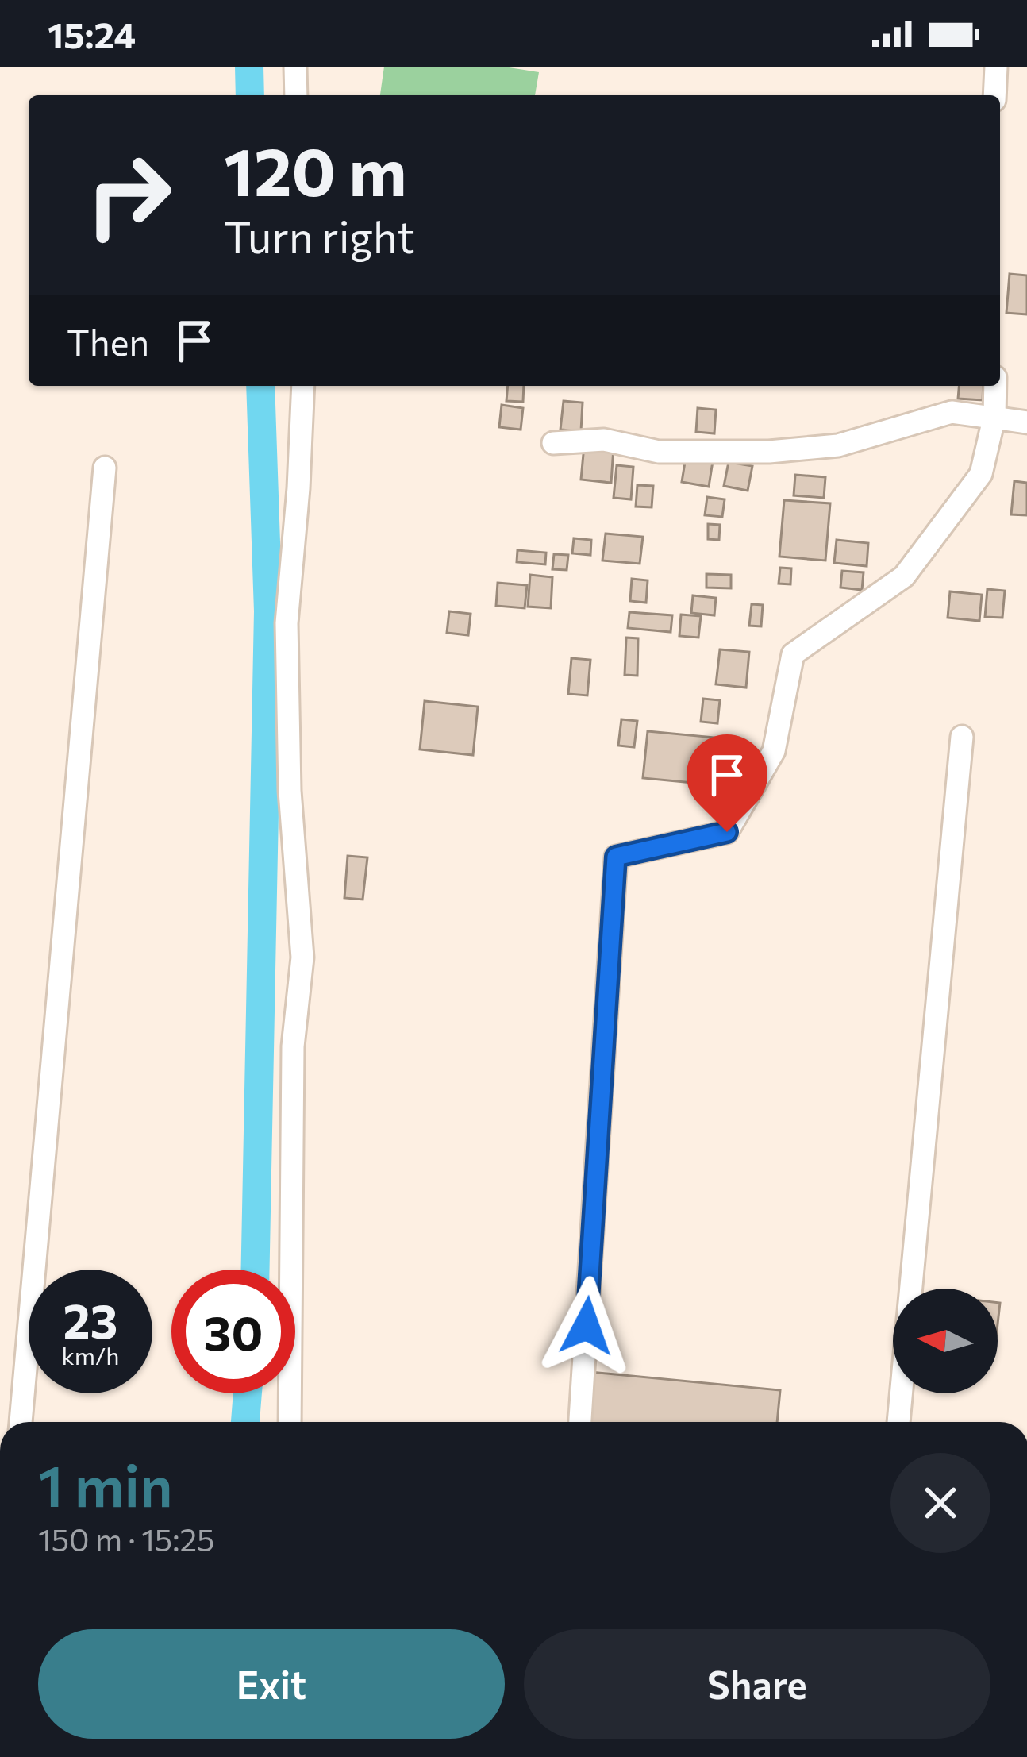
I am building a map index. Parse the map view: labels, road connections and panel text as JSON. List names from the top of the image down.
{
  "north": "left",
  "page": {
    "status": "15:24",
    "turn": ["120 m", "Turn right"],
    "then": "Then",
    "speed": "23 km/h",
    "limit": "30",
    "heading": ["1 min", "150 m · 15:25"],
    "buttons": ["Exit", "Share"]
  }
}
